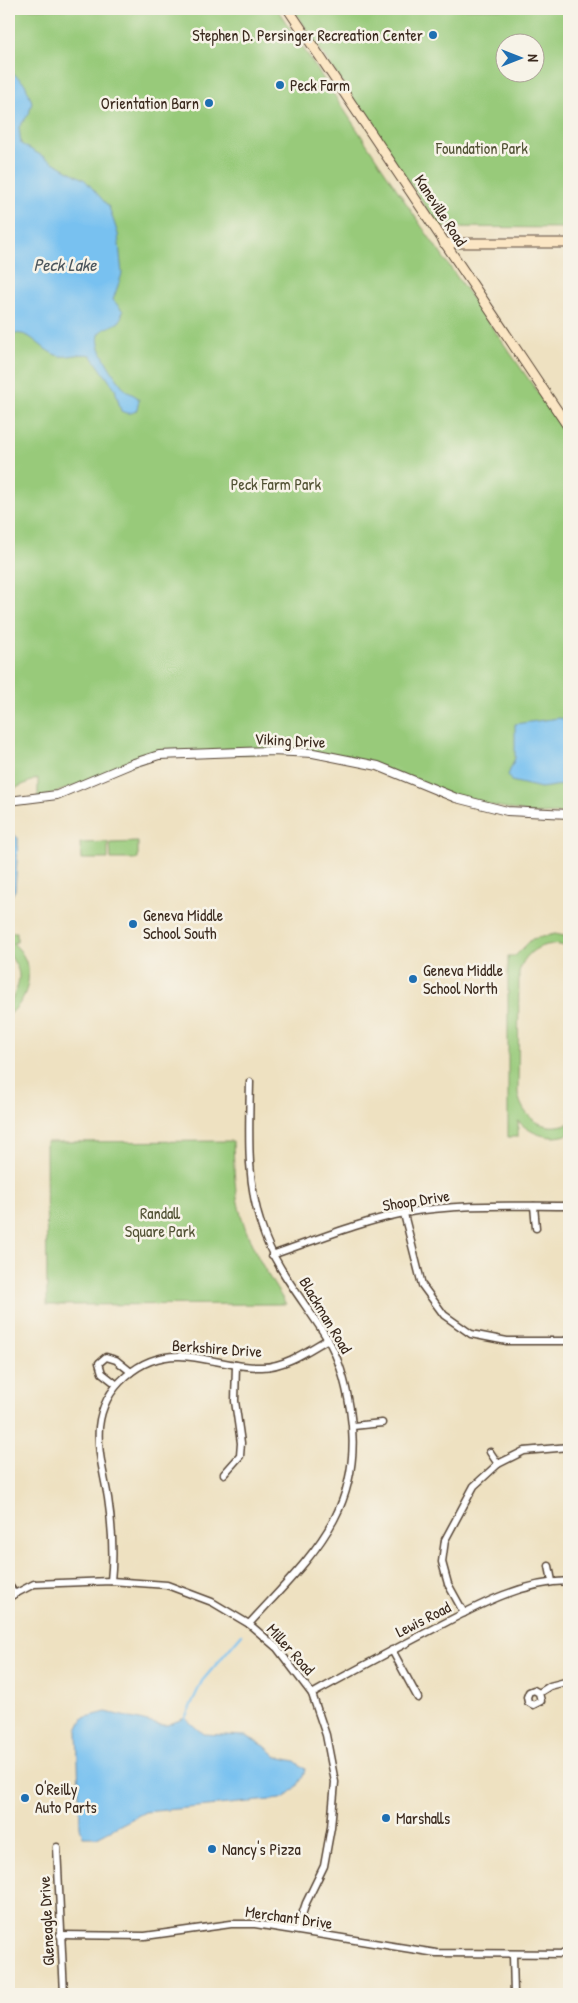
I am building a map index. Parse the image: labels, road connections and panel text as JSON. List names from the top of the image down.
{
  "streets": {
    "main road": ["Kaneville Road"],
    "street": [
      "Viking Drive",
      "Shoop Drive",
      "Blackman Road",
      "Berkshire Drive",
      "Lewis Road",
      "Miller Road",
      "Merchant Drive",
      "Gleneagle Drive"
    ]
  },
  "crossings": [
    ["Shoop Drive", "Blackman Road"],
    ["Blackman Road", "Berkshire Drive"],
    ["Blackman Road", "Miller Road"],
    ["Berkshire Drive", "Miller Road"],
    ["Lewis Road", "Miller Road"],
    ["Miller Road", "Merchant Drive"],
    ["Merchant Drive", "Gleneagle Drive"]
  ],
  "water": ["Peck Lake"],
  "parks": ["Foundation Park", "Peck Farm Park", "Randall Square Park"],
  "places": [
    "Stephen D. Persinger Recreation Center",
    "Peck Farm",
    "Orientation Barn",
    "Geneva Middle School South",
    "Geneva Middle School North",
    "O'Reilly Auto Parts",
    "Marshalls",
    "Nancy's Pizza"
  ],
  "north": "right"
}
